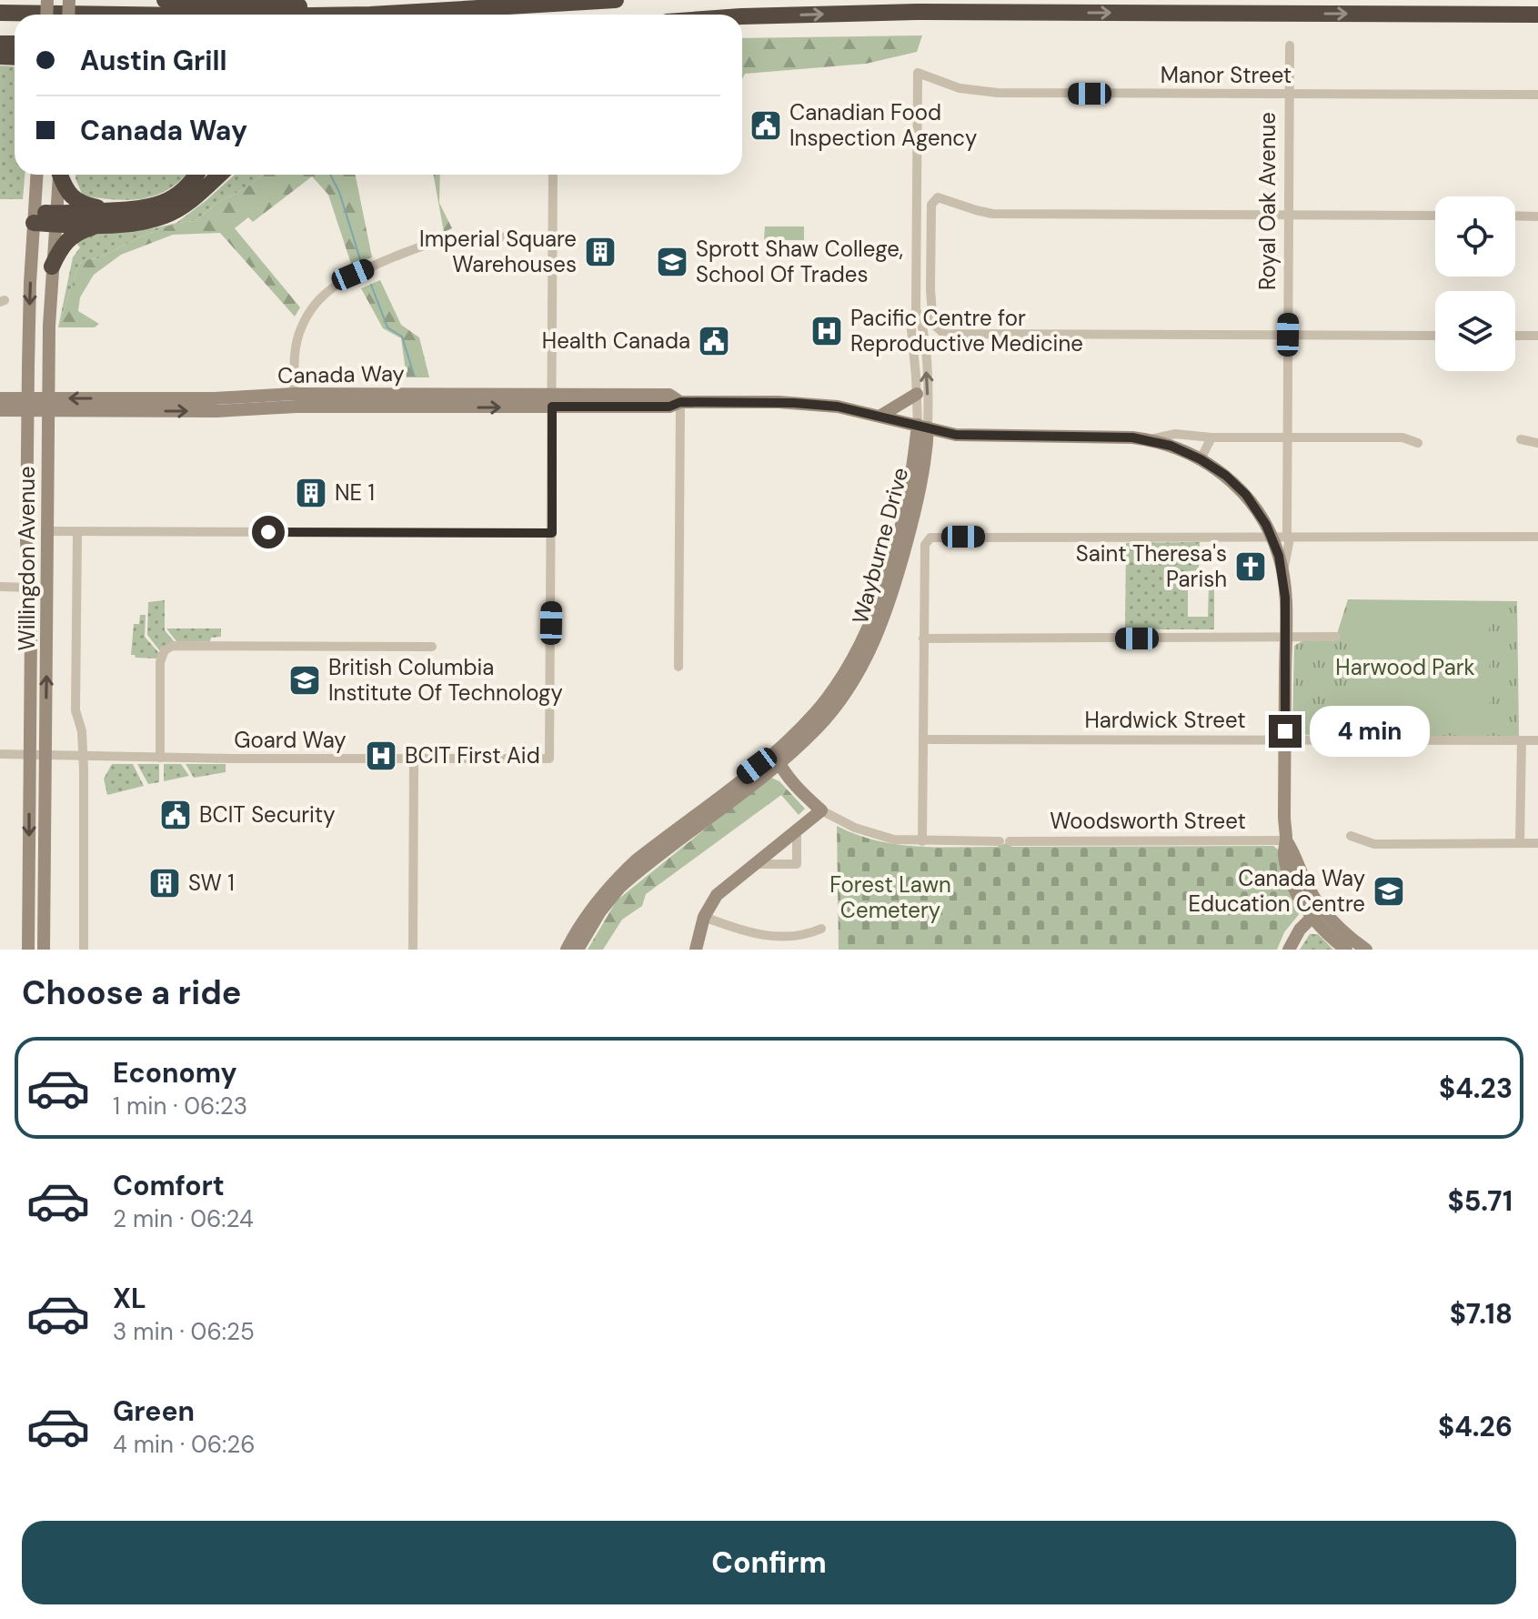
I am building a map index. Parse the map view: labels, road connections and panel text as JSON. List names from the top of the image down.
{
  "streets": {
    "main road": [
      "Canada Way",
      "Wayburne Drive",
      "Willingdon Avenue",
      "Woodsworth Street"
    ],
    "street": [
      "Manor Street",
      "Royal Oak Avenue",
      "Hardwick Street",
      "Goard Way"
    ]
  },
  "crossings": [
    ["Manor Street", "Royal Oak Avenue"],
    ["Manor Street", "Wayburne Drive"],
    ["Royal Oak Avenue", "Canada Way"],
    ["Canada Way", "Wayburne Drive"],
    ["Canada Way", "Willingdon Avenue"],
    ["Canada Way", "Hardwick Street"],
    ["Canada Way", "Woodsworth Street"],
    ["Wayburne Drive", "Woodsworth Street"],
    ["Willingdon Avenue", "Goard Way"]
  ],
  "parks": ["Harwood Park", "Forest Lawn Cemetery"],
  "places": {
    "public building": ["Canadian Food Inspection Agency", "Health Canada", "BCIT Security"],
    "building": ["Imperial Square Warehouses", "NE 1", "SW 1"],
    "school or university": ["Sprott Shaw College, School Of Trades", "British Columbia Institute Of Technology", "Canada Way Education Centre"],
    "hospital": ["Pacific Centre for Reproductive Medicine", "BCIT First Aid"],
    "church": ["Saint Theresa's Parish"]
  },
  "page": {
    "banner": ["Austin Grill", "Canada Way"],
    "bubble": "4 min",
    "heading": "Choose a ride",
    "list": [
      {
        "name": "Economy",
        "note": "1 min · 06:23",
        "value": "$4.23"
      },
      {
        "name": "Comfort",
        "note": "2 min · 06:24",
        "value": "$5.71"
      },
      {
        "name": "XL",
        "note": "3 min · 06:25",
        "value": "$7.18"
      },
      {
        "name": "Green",
        "note": "4 min · 06:26",
        "value": "$4.26"
      }
    ],
    "buttons": "Confirm"
  }
}
